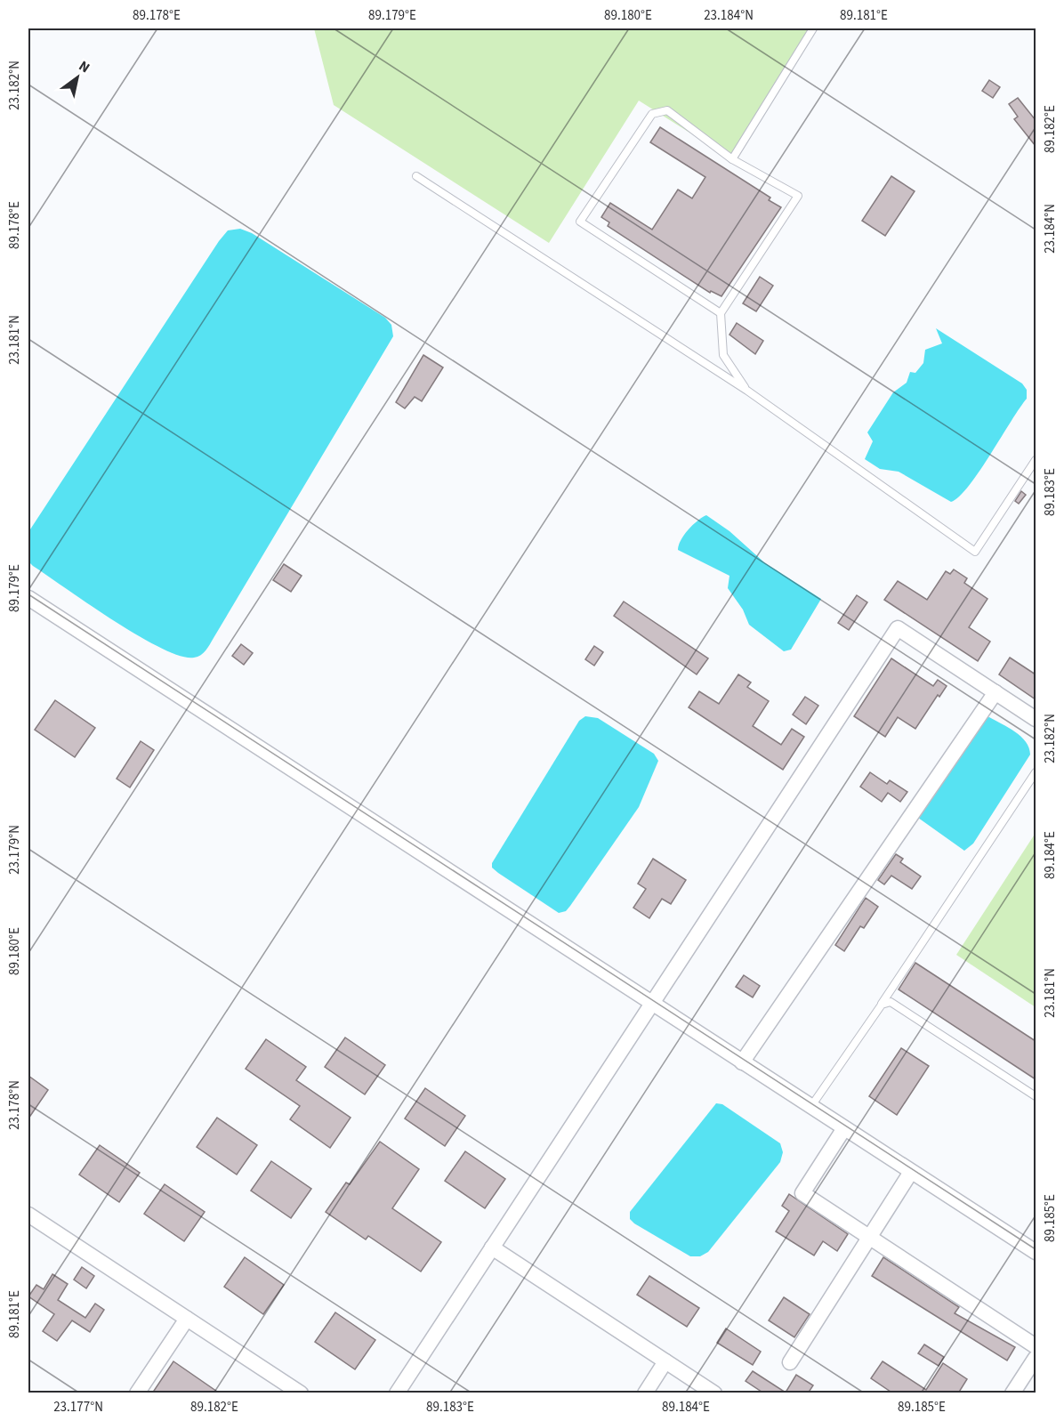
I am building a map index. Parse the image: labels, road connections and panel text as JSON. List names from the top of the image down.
{
  "north": "top right",
  "coordinates": [
    "89.178°E",
    "89.179°E",
    "89.180°E",
    "23.184°N",
    "89.181°E",
    "23.182°N",
    "89.182°E",
    "23.181°N",
    "89.183°E",
    "23.179°N",
    "89.184°E",
    "23.178°N",
    "89.185°E",
    "23.177°N"
  ]
}
